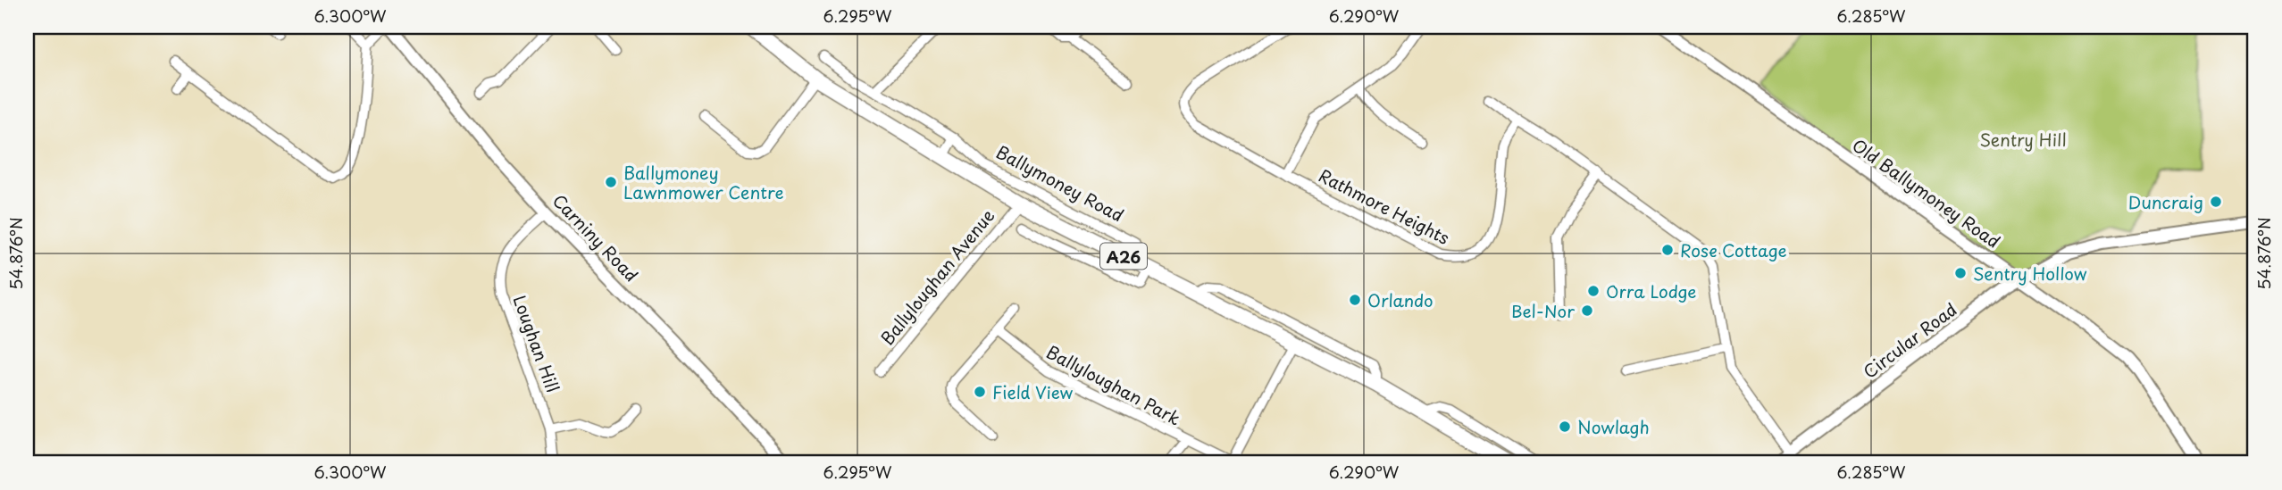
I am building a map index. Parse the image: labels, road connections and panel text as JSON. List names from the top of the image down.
{
  "streets": {
    "main road": ["Ballymoney Road", "A26"],
    "street": [
      "Old Ballymoney Road",
      "Rathmore Heights",
      "Carniny Road",
      "Ballyloughan Avenue",
      "Circular Road",
      "Loughan Hill",
      "Ballyloughan Park"
    ]
  },
  "crossings": [
    ["Ballymoney Road", "Ballyloughan Avenue"],
    ["Ballymoney Road", "Ballyloughan Park"],
    ["Old Ballymoney Road", "Circular Road"],
    ["Carniny Road", "Loughan Hill"]
  ],
  "parks": ["Sentry Hill"],
  "places": [
    "Ballymoney Lawnmower Centre",
    "Duncraig",
    "Rose Cottage",
    "Sentry Hollow",
    "Orra Lodge",
    "Orlando",
    "Bel-Nor",
    "Field View",
    "Nowlagh"
  ],
  "coordinates": [
    "6.300°W",
    "6.295°W",
    "6.290°W",
    "6.285°W",
    "54.876°N"
  ]
}
